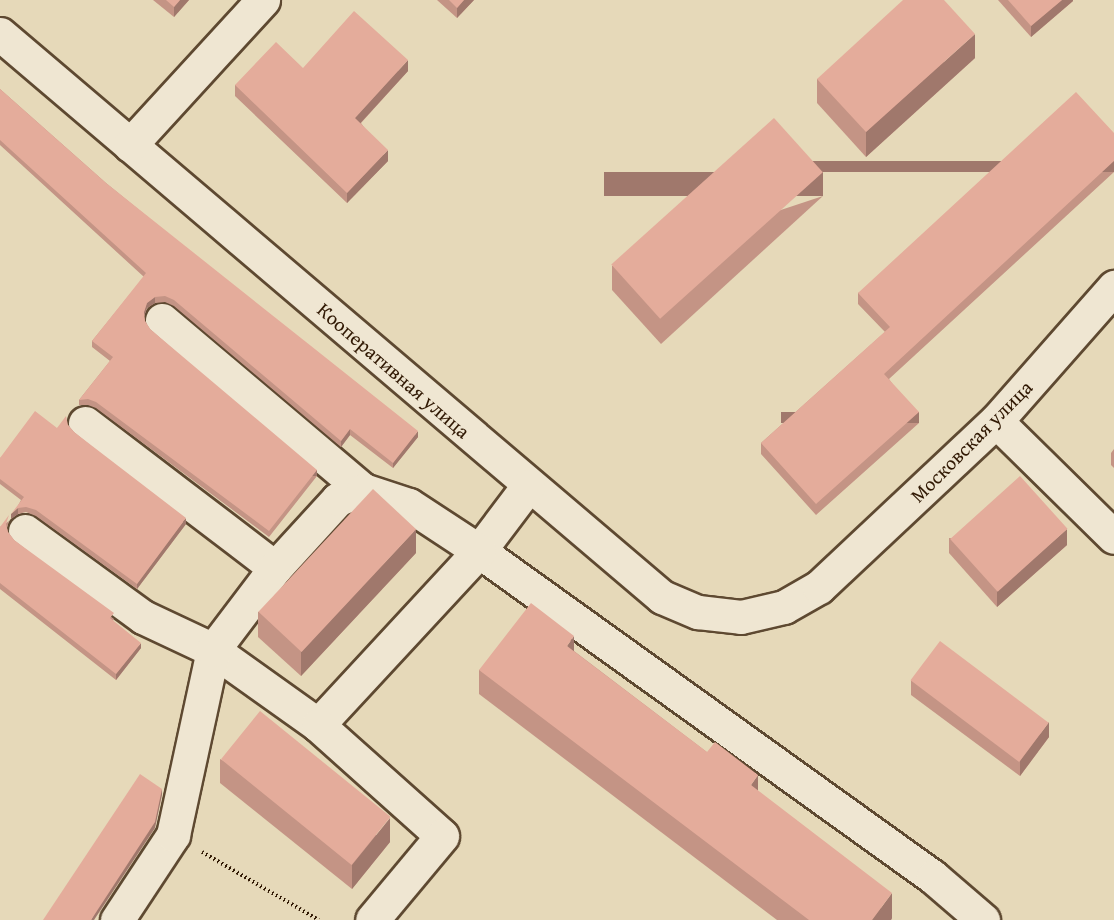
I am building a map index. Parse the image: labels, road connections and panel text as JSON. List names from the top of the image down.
{
  "streets": {
    "street": ["Кооперативная улица", "Московская улица"]
  },
  "crossings": [
    ["Кооперативная улица", "Московская улица"]
  ]
}
